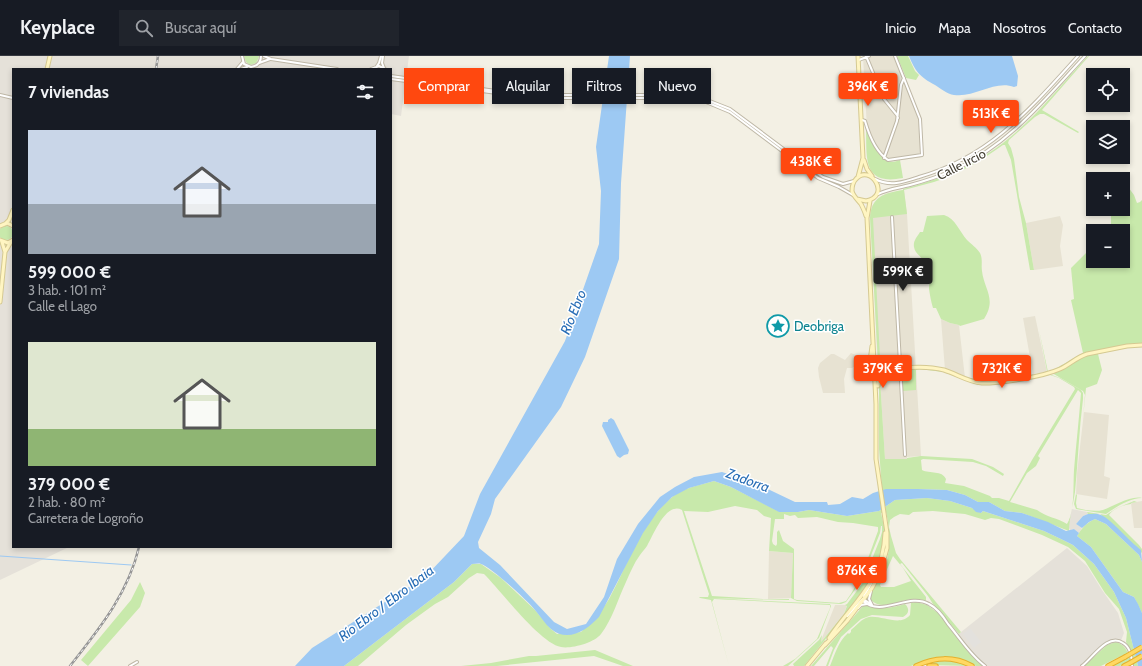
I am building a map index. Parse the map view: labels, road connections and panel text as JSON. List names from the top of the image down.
{
  "streets": {
    "street": ["Calle Ircio"]
  },
  "water": ["Río Ebro", "Zadorra", "Río Ebro / Ebro Ibaia"],
  "places": {
    "place": ["Deobriga"]
  },
  "page": {
    "header": "Keyplace",
    "search": "Buscar aquí",
    "nav": [
      "Inicio",
      "Mapa",
      "Nosotros",
      "Contacto"
    ],
    "map_buttons": ["+", "−"],
    "chip": [
      "Comprar",
      "Alquilar",
      "Filtros",
      "Nuevo"
    ],
    "heading": "7 viviendas",
    "price": [
      "396K €",
      "513K €",
      "438K €",
      "599K €",
      "379K €",
      "732K €",
      "876K €"
    ],
    "list": [
      {
        "name": "599 000 €",
        "note": "3 hab. · 101 m² · Calle el Lago"
      },
      {
        "name": "379 000 €",
        "note": "2 hab. · 80 m² · Carretera de Logroño"
      }
    ]
  }
}
